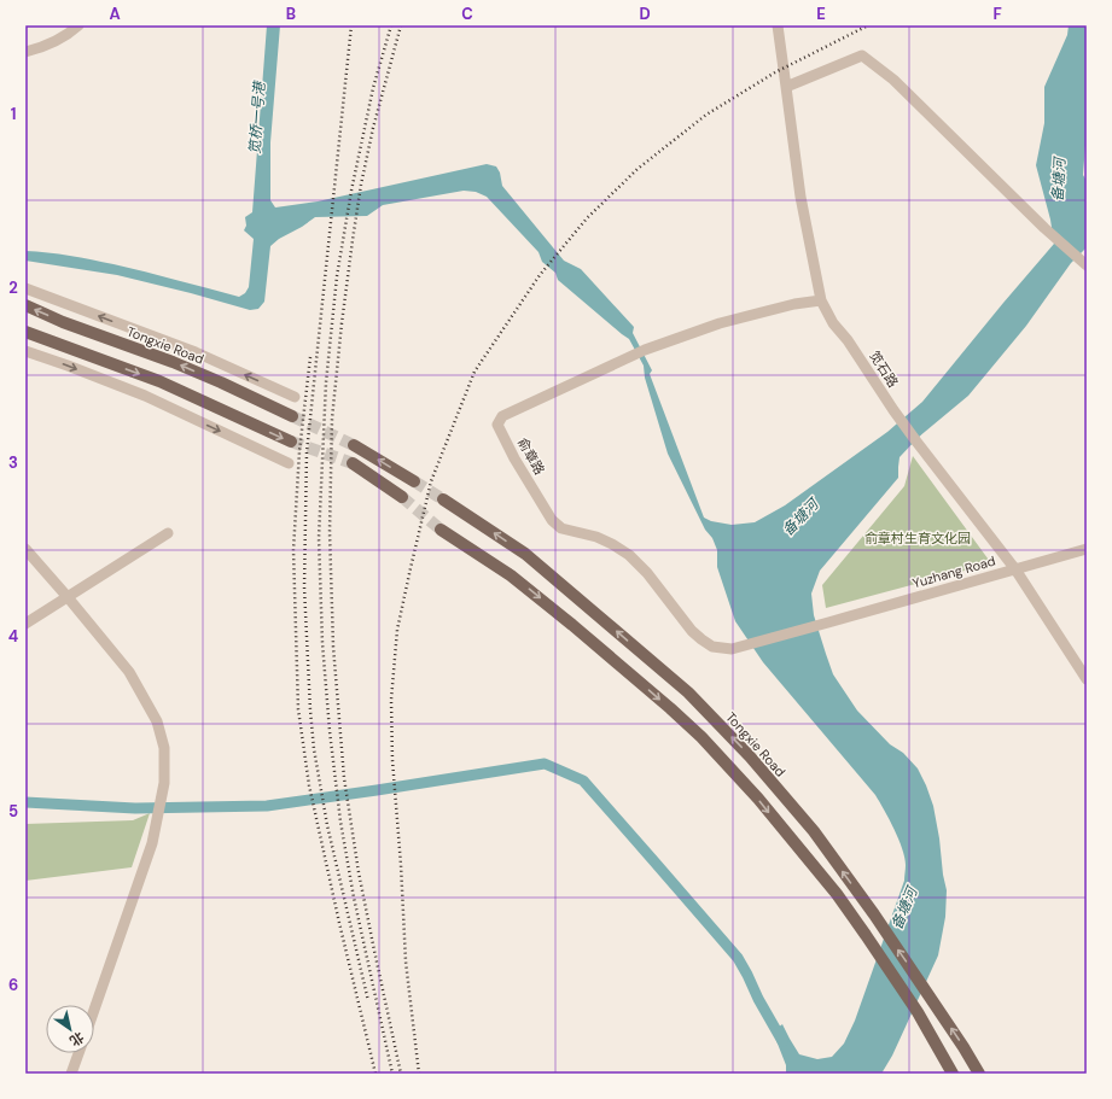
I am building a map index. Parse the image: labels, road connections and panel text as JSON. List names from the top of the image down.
{
  "streets": {
    "main road": ["Tongxie Road"],
    "street": ["笕石路", "俞章路", "Yuzhang Road"]
  },
  "crossings": [
    ["笕石路", "俞章路"],
    ["笕石路", "Yuzhang Road"],
    ["俞章路", "Yuzhang Road"]
  ],
  "water": ["笕桥一号港", "备塘河"],
  "parks": ["俞章村生育文化园"],
  "north": "bottom right",
  "grid": {
    "columns": [
      "A",
      "B",
      "C",
      "D",
      "E",
      "F"
    ],
    "rows": [
      "1",
      "2",
      "3",
      "4",
      "5",
      "6"
    ]
  }
}
